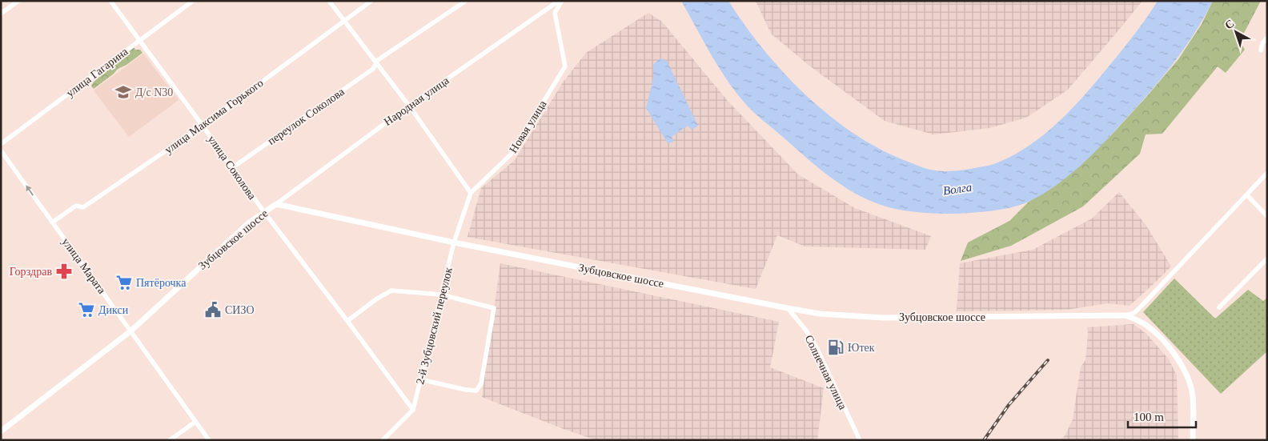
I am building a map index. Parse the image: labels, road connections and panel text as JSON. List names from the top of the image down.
{
  "streets": {
    "main road": ["Зубцовское шоссе"],
    "street": [
      "улица Гагарина",
      "Народная улица",
      "улица Максима Горького",
      "переулок Соколова",
      "Новая улица",
      "улица Соколова",
      "улица Марата",
      "2-й Зубцовский переулок",
      "Солнечная улица"
    ]
  },
  "crossings": [
    ["улица Гагарина", "улица Соколова"],
    ["Народная улица", "Новая улица"],
    ["Народная улица", "Зубцовское шоссе"],
    ["улица Максима Горького", "улица Соколова"],
    ["улица Максима Горького", "улица Марата"],
    ["переулок Соколова", "улица Соколова"],
    ["Новая улица", "Зубцовское шоссе"],
    ["Новая улица", "2-й Зубцовский переулок"],
    ["улица Соколова", "Зубцовское шоссе"],
    ["улица Соколова", "2-й Зубцовский переулок"],
    ["Зубцовское шоссе", "улица Марата"],
    ["Зубцовское шоссе", "2-й Зубцовский переулок"],
    ["Зубцовское шоссе", "Солнечная улица"]
  ],
  "water": ["Волга"],
  "places": {
    "school or university": ["Д/с N30"],
    "pharmacy": ["Горздрав"],
    "supermarket": ["Пятёрочка", "Дикси"],
    "public building": ["СИЗО"],
    "fuel station": ["Ютек"]
  },
  "scale_bar": "100 m",
  "north": "top left"
}
